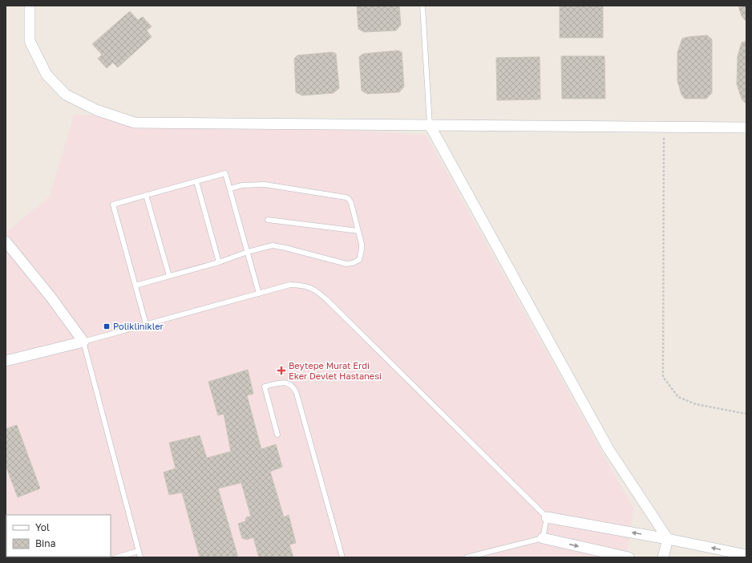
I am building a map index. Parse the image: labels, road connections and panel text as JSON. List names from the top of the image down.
{
  "places": {
    "transit": ["Poliklinikler"],
    "health": ["Beytepe Murat Erdi Eker Devlet Hastanesi"]
  },
  "legend": ["Yol", "Bina"]
}
